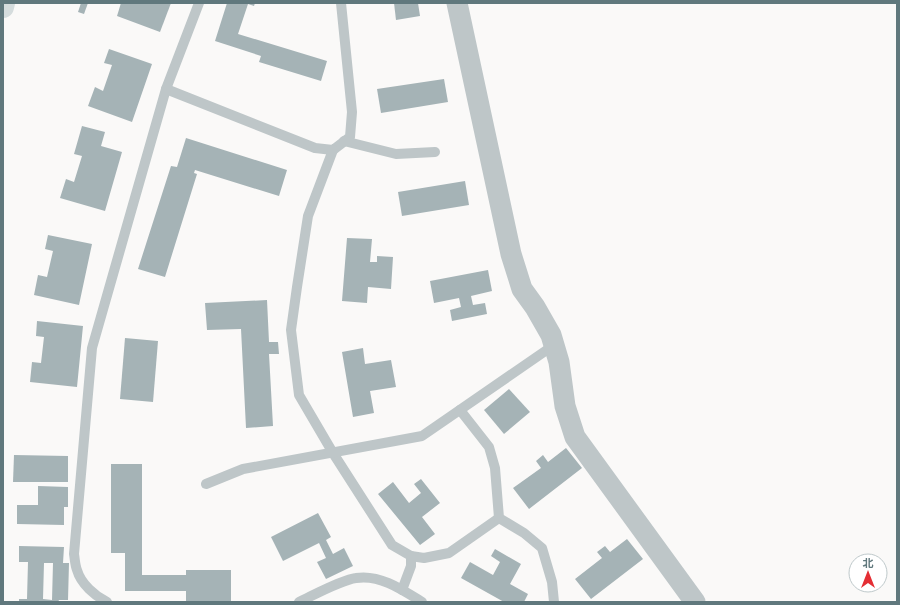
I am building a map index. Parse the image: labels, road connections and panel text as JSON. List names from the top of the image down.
{
  "north": "top"
}
